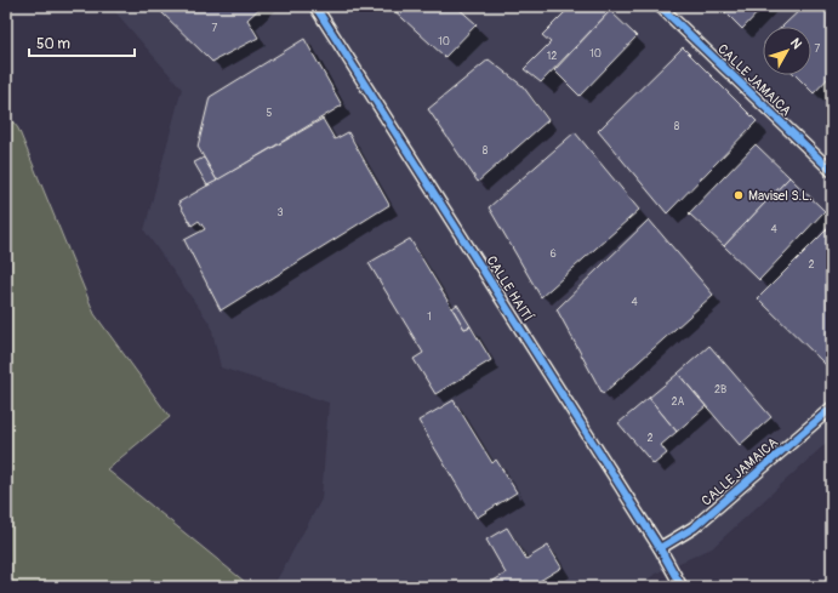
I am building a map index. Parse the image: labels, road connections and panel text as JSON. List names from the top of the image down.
{
  "streets": {
    "street": ["CALLE JAMAICA", "CALLE HAITÍ"]
  },
  "crossings": [
    ["CALLE JAMAICA", "CALLE HAITÍ"]
  ],
  "places": ["Mavisel S.L."],
  "house_numbers": [
    "7",
    "10",
    "7",
    "10",
    "12",
    "5",
    "8",
    "8",
    "3",
    "4",
    "6",
    "2",
    "4",
    "1",
    "2B",
    "2A",
    "2"
  ],
  "scale_bar": "50 m",
  "north": "top right"
}
